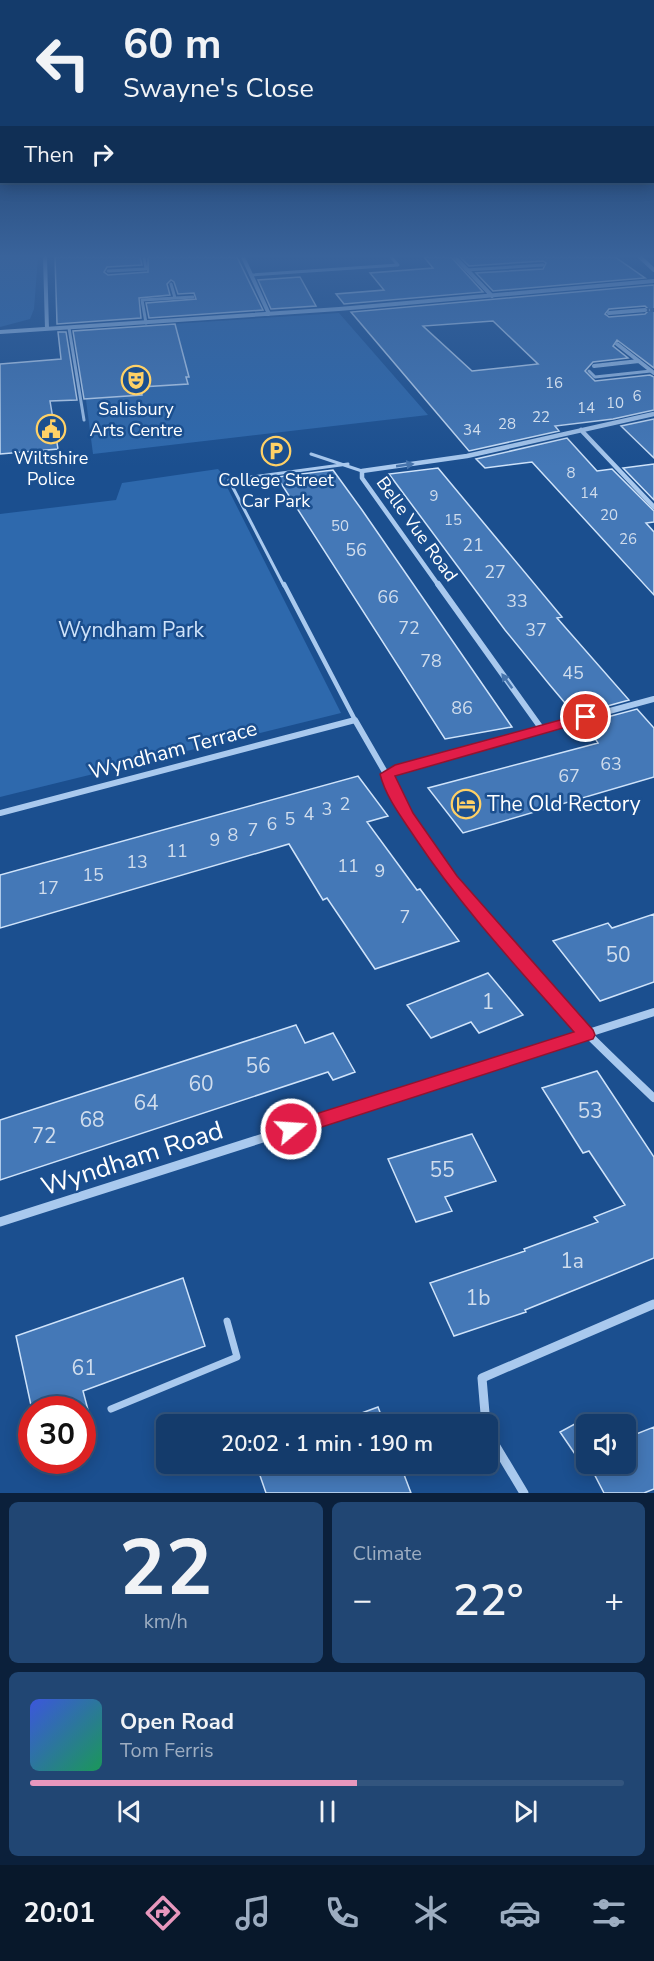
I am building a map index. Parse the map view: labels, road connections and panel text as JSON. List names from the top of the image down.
{
  "streets": {
    "street": ["Belle Vue Road", "Wyndham Terrace", "Wyndham Road"]
  },
  "parks": ["Wyndham Park"],
  "places": {
    "theatre": ["Salisbury Arts Centre"],
    "public building": ["Wiltshire Police"],
    "parking": ["College Street Car Park"],
    "hotel": ["The Old Rectory"]
  },
  "house_numbers": [
    "16",
    "6",
    "10",
    "14",
    "22",
    "28",
    "34",
    "8",
    "14",
    "9",
    "20",
    "15",
    "50",
    "26",
    "21",
    "56",
    "27",
    "66",
    "33",
    "72",
    "37",
    "78",
    "45",
    "86",
    "63",
    "67",
    "2",
    "3",
    "4",
    "5",
    "6",
    "7",
    "8",
    "9",
    "11",
    "13",
    "11",
    "9",
    "15",
    "17",
    "7",
    "50",
    "1",
    "56",
    "60",
    "64",
    "53",
    "68",
    "72",
    "55",
    "1a",
    "1b",
    "61"
  ],
  "page": {
    "turn": ["60 m", "Swayne's Close"],
    "then": "Then",
    "limit": "30",
    "trip": "20:02 · 1 min · 190 m",
    "tile": [
      ["22", "km/h"],
      "Climate"
    ],
    "heat": ["−", "22°", "+"],
    "song": ["Open Road", "Tom Ferris"],
    "tabs": "20:01"
  }
}
